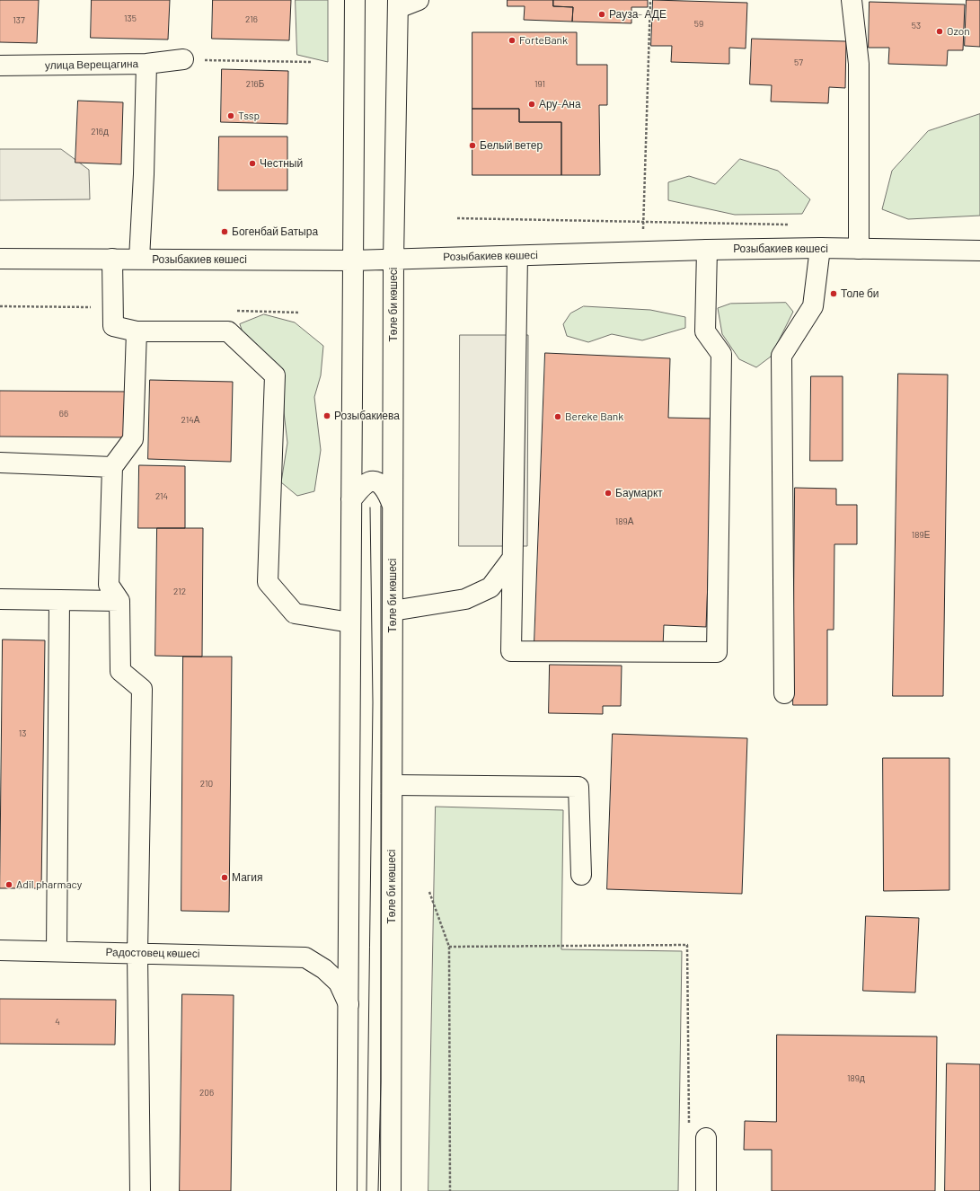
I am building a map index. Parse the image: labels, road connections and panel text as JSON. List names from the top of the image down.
{
  "streets": {
    "main road": [
      "улица Верещагина",
      "Розыбакиев көшесі",
      "Төле би көшесі",
      "Радостовец көшесі"
    ]
  },
  "crossings": [
    ["Розыбакиев көшесі", "Төле би көшесі"]
  ],
  "places": [
    "Рауза- АДЕ",
    "Ozon",
    "ForteBank",
    "Ару-Ана",
    "Tssp",
    "Белый ветер",
    "Честный",
    "Богенбай Батыра",
    "Толе би",
    "Розыбакиева",
    "Bereke Bank",
    "Баумаркт",
    "Магия",
    "Adil pharmacy"
  ],
  "house_numbers": [
    "135",
    "216",
    "137",
    "59",
    "53",
    "57",
    "216Б",
    "191",
    "216д",
    "66",
    "214А",
    "214",
    "189А",
    "189Е",
    "212",
    "13",
    "210",
    "4",
    "189д",
    "206"
  ]
}
